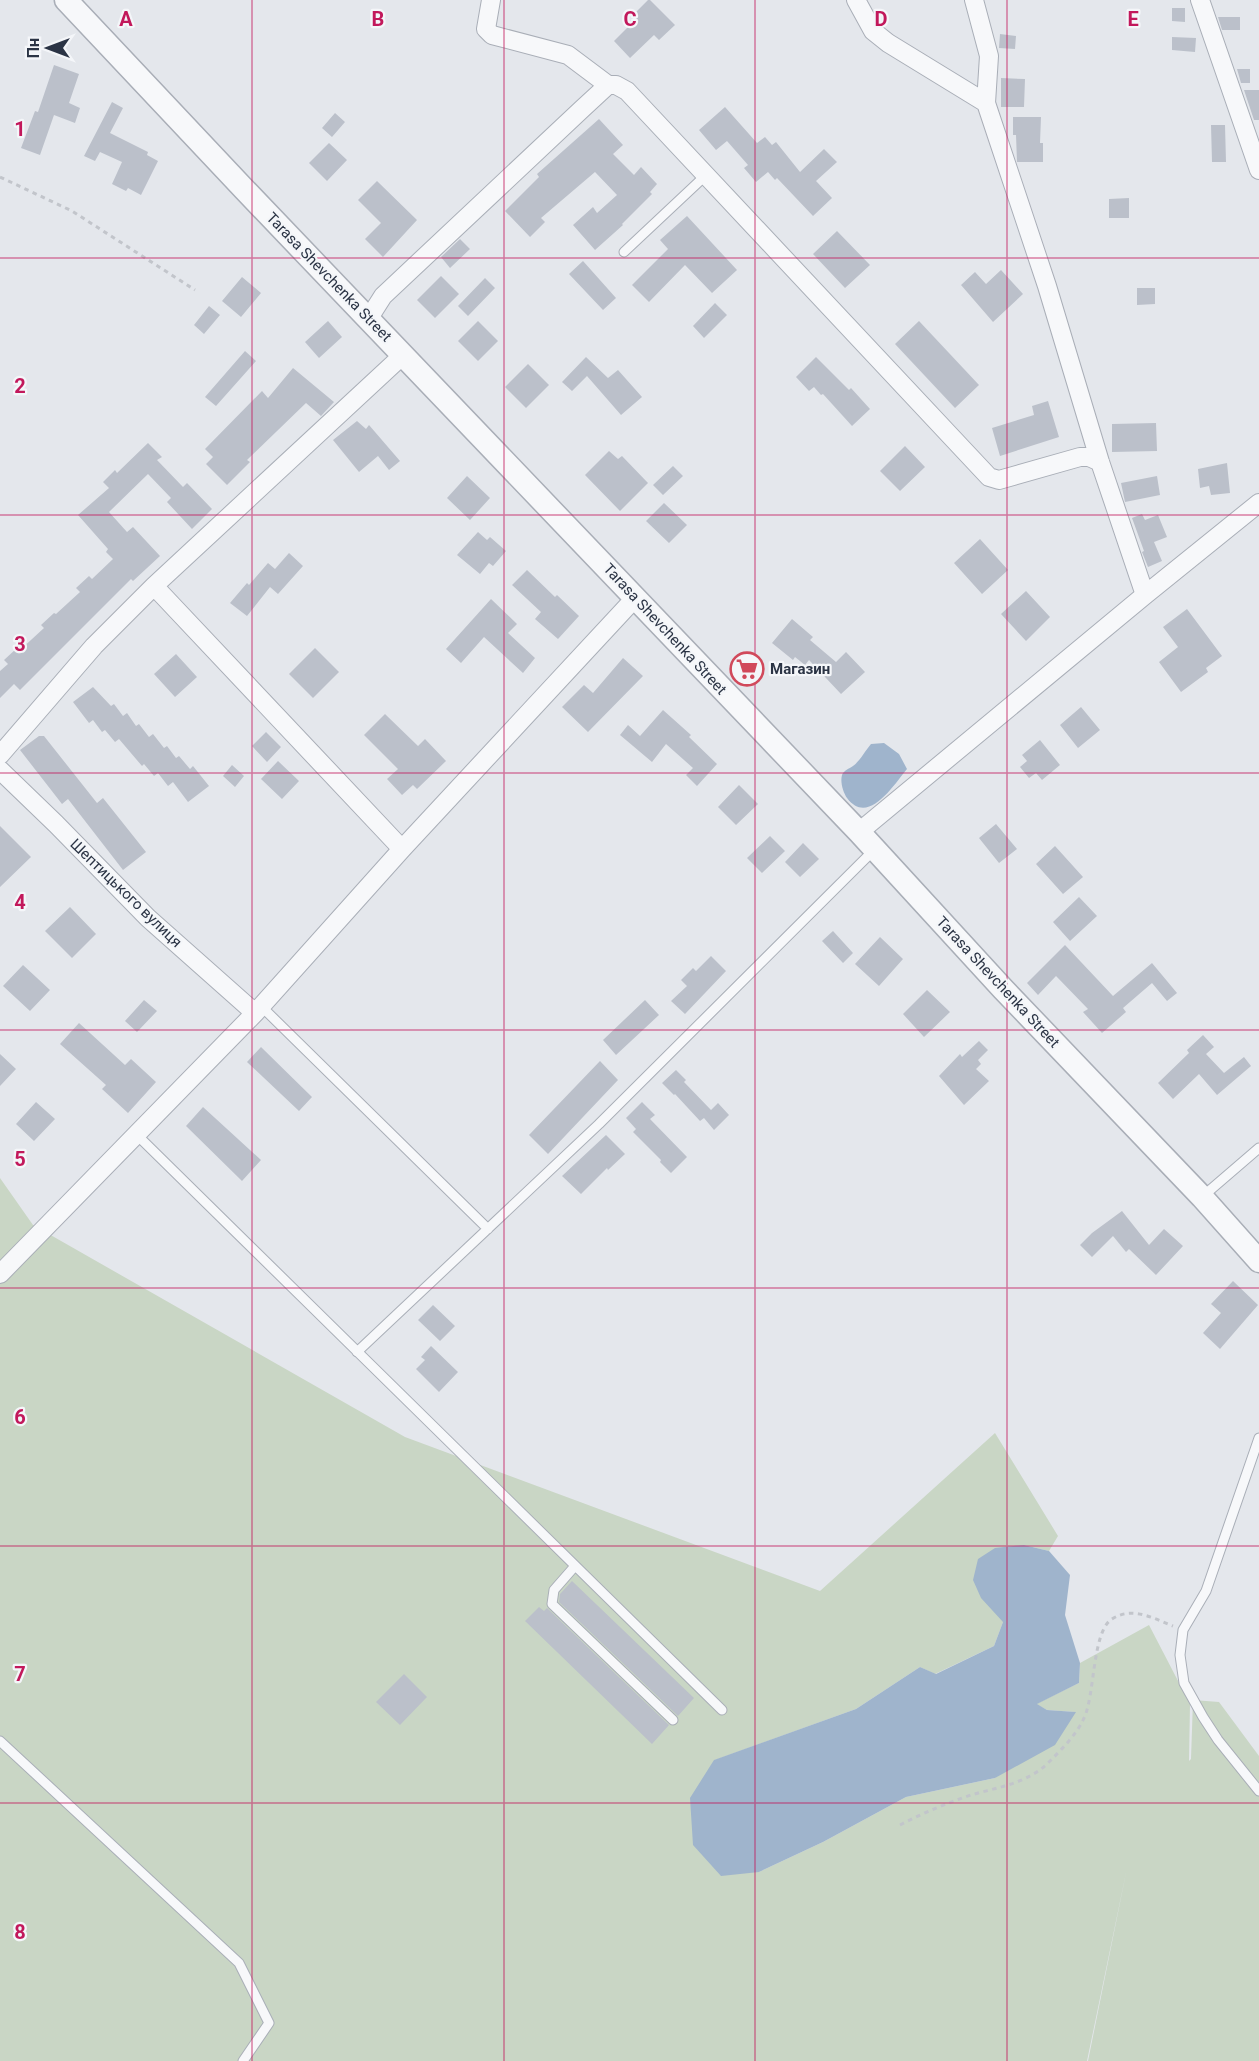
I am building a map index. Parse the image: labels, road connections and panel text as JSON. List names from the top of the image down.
{
  "streets": {
    "street": ["Tarasa Shevchenka Street", "Шептицького вулиця"]
  },
  "places": {
    "supermarket": ["Магазин"]
  },
  "north": "left",
  "grid": {
    "columns": [
      "A",
      "B",
      "C",
      "D",
      "E"
    ],
    "rows": [
      "1",
      "2",
      "3",
      "4",
      "5",
      "6",
      "7",
      "8"
    ]
  }
}
